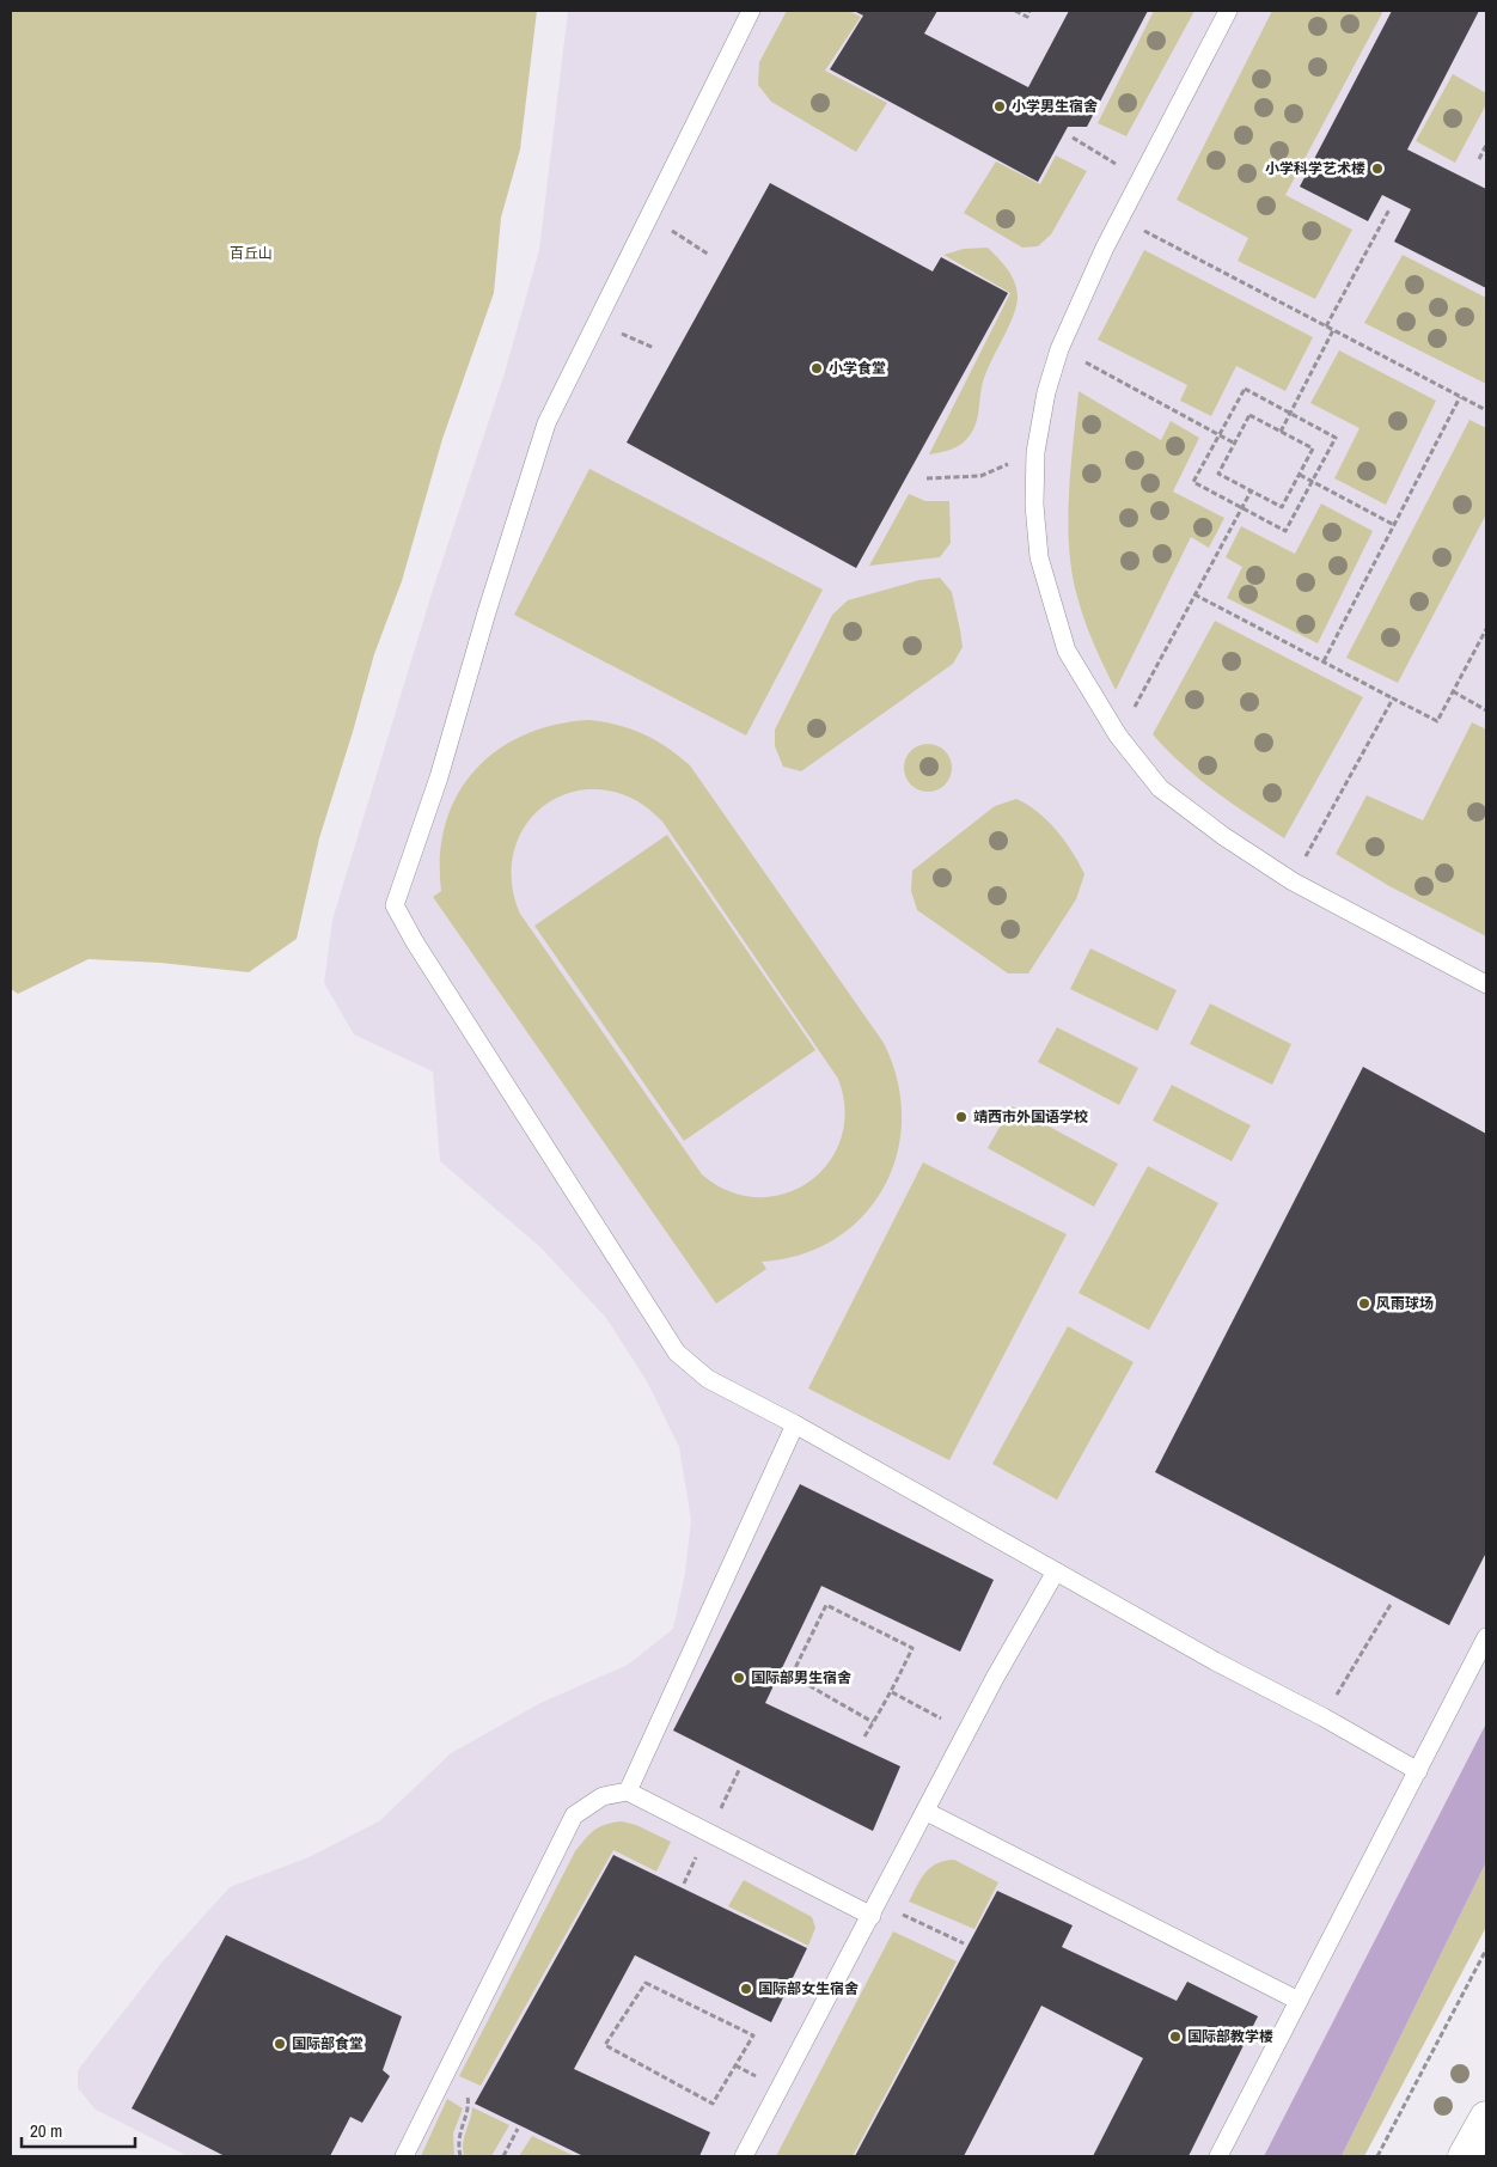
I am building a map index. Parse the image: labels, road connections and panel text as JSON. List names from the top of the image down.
{
  "parks": ["百丘山"],
  "places": [
    "小学男生宿舍",
    "小学科学艺术楼",
    "小学食堂",
    "靖西市外国语学校",
    "风雨球场",
    "国际部男生宿舍",
    "国际部女生宿舍",
    "国际部教学楼",
    "国际部食堂"
  ],
  "scale_bar": "20 m"
}
